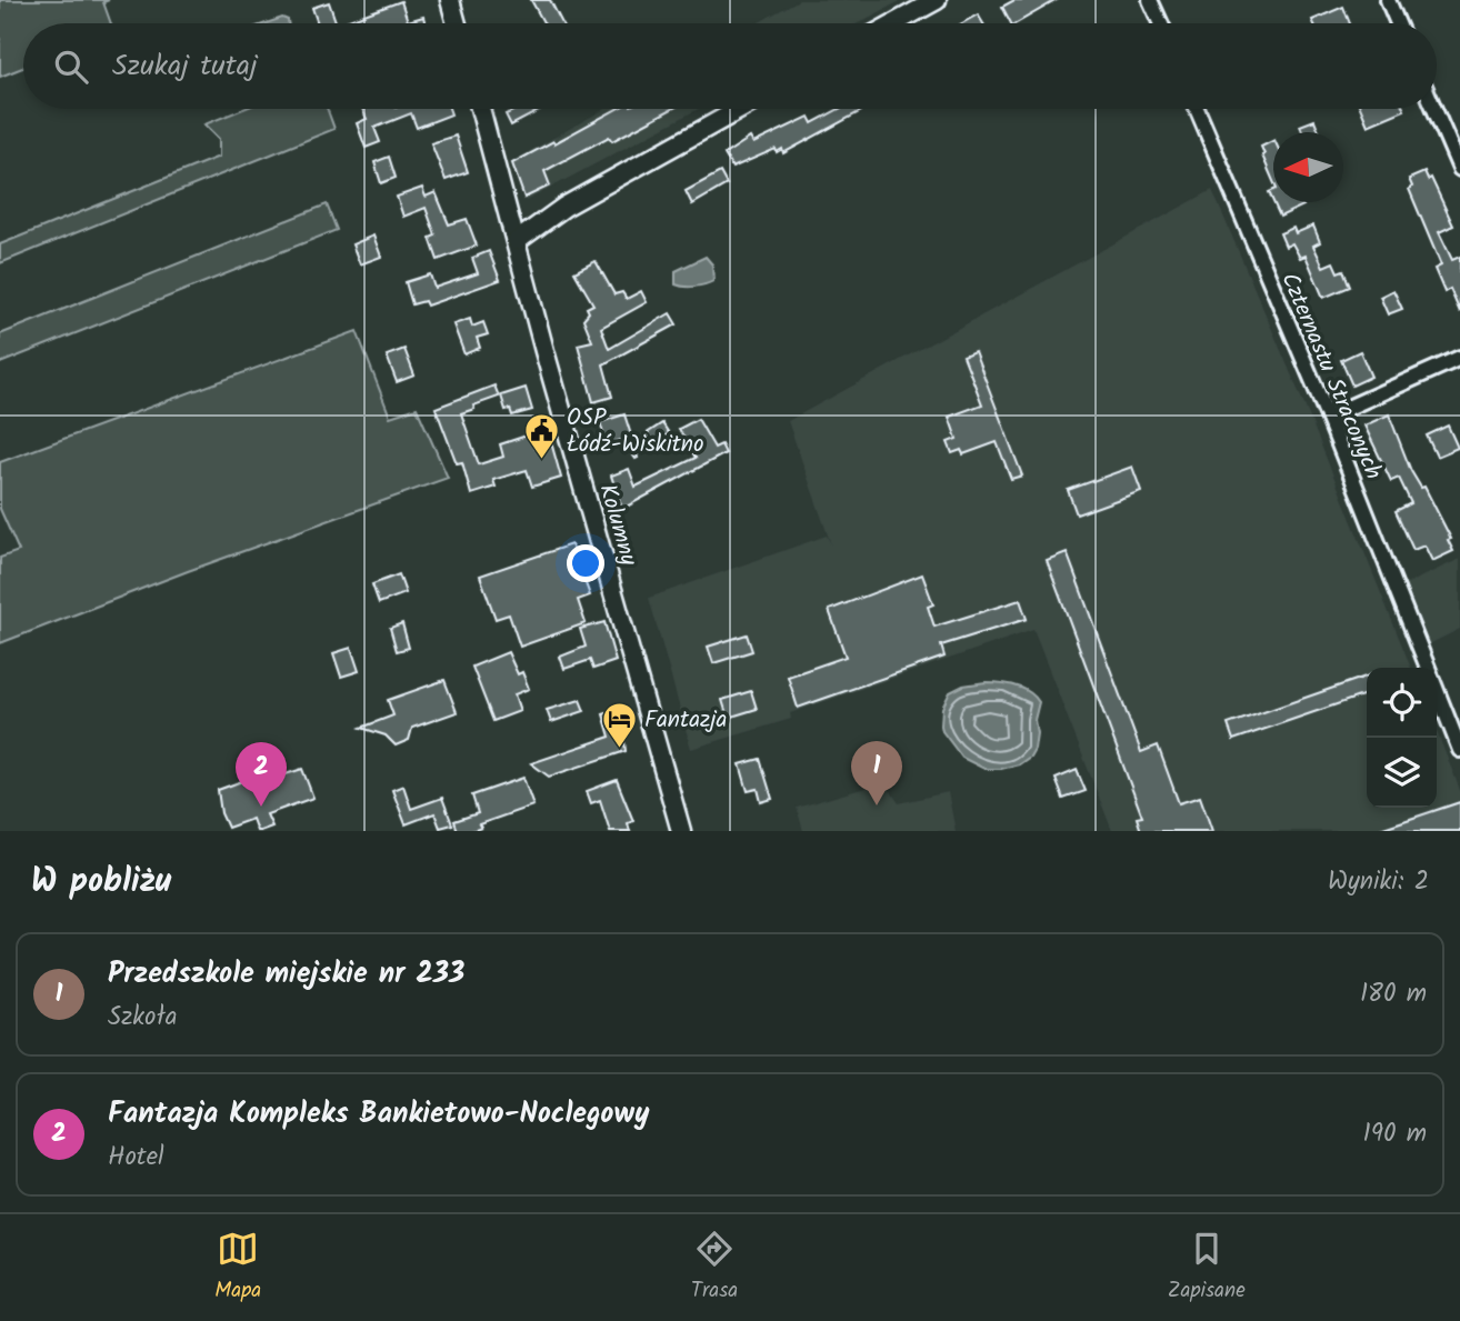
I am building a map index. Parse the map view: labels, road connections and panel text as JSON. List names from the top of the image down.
{
  "streets": {
    "street": ["Czternastu Straconych", "Kolumny"]
  },
  "places": {
    "public building": ["OSP Łódź-Wiskitno"],
    "hotel": ["Fantazja"]
  },
  "north": "left",
  "page": {
    "search": "Szukaj tutaj",
    "pins": ["1", "2"],
    "heading": ["W pobliżu", "Wyniki: 2"],
    "list": [
      {
        "mark": "1",
        "name": "Przedszkole miejskie nr 233",
        "note": "Szkoła",
        "value": "180 m"
      },
      {
        "mark": "2",
        "name": "Fantazja Kompleks Bankietowo-Noclegowy",
        "note": "Hotel",
        "value": "190 m"
      }
    ],
    "nav": ["Mapa", "Trasa", "Zapisane"]
  }
}
